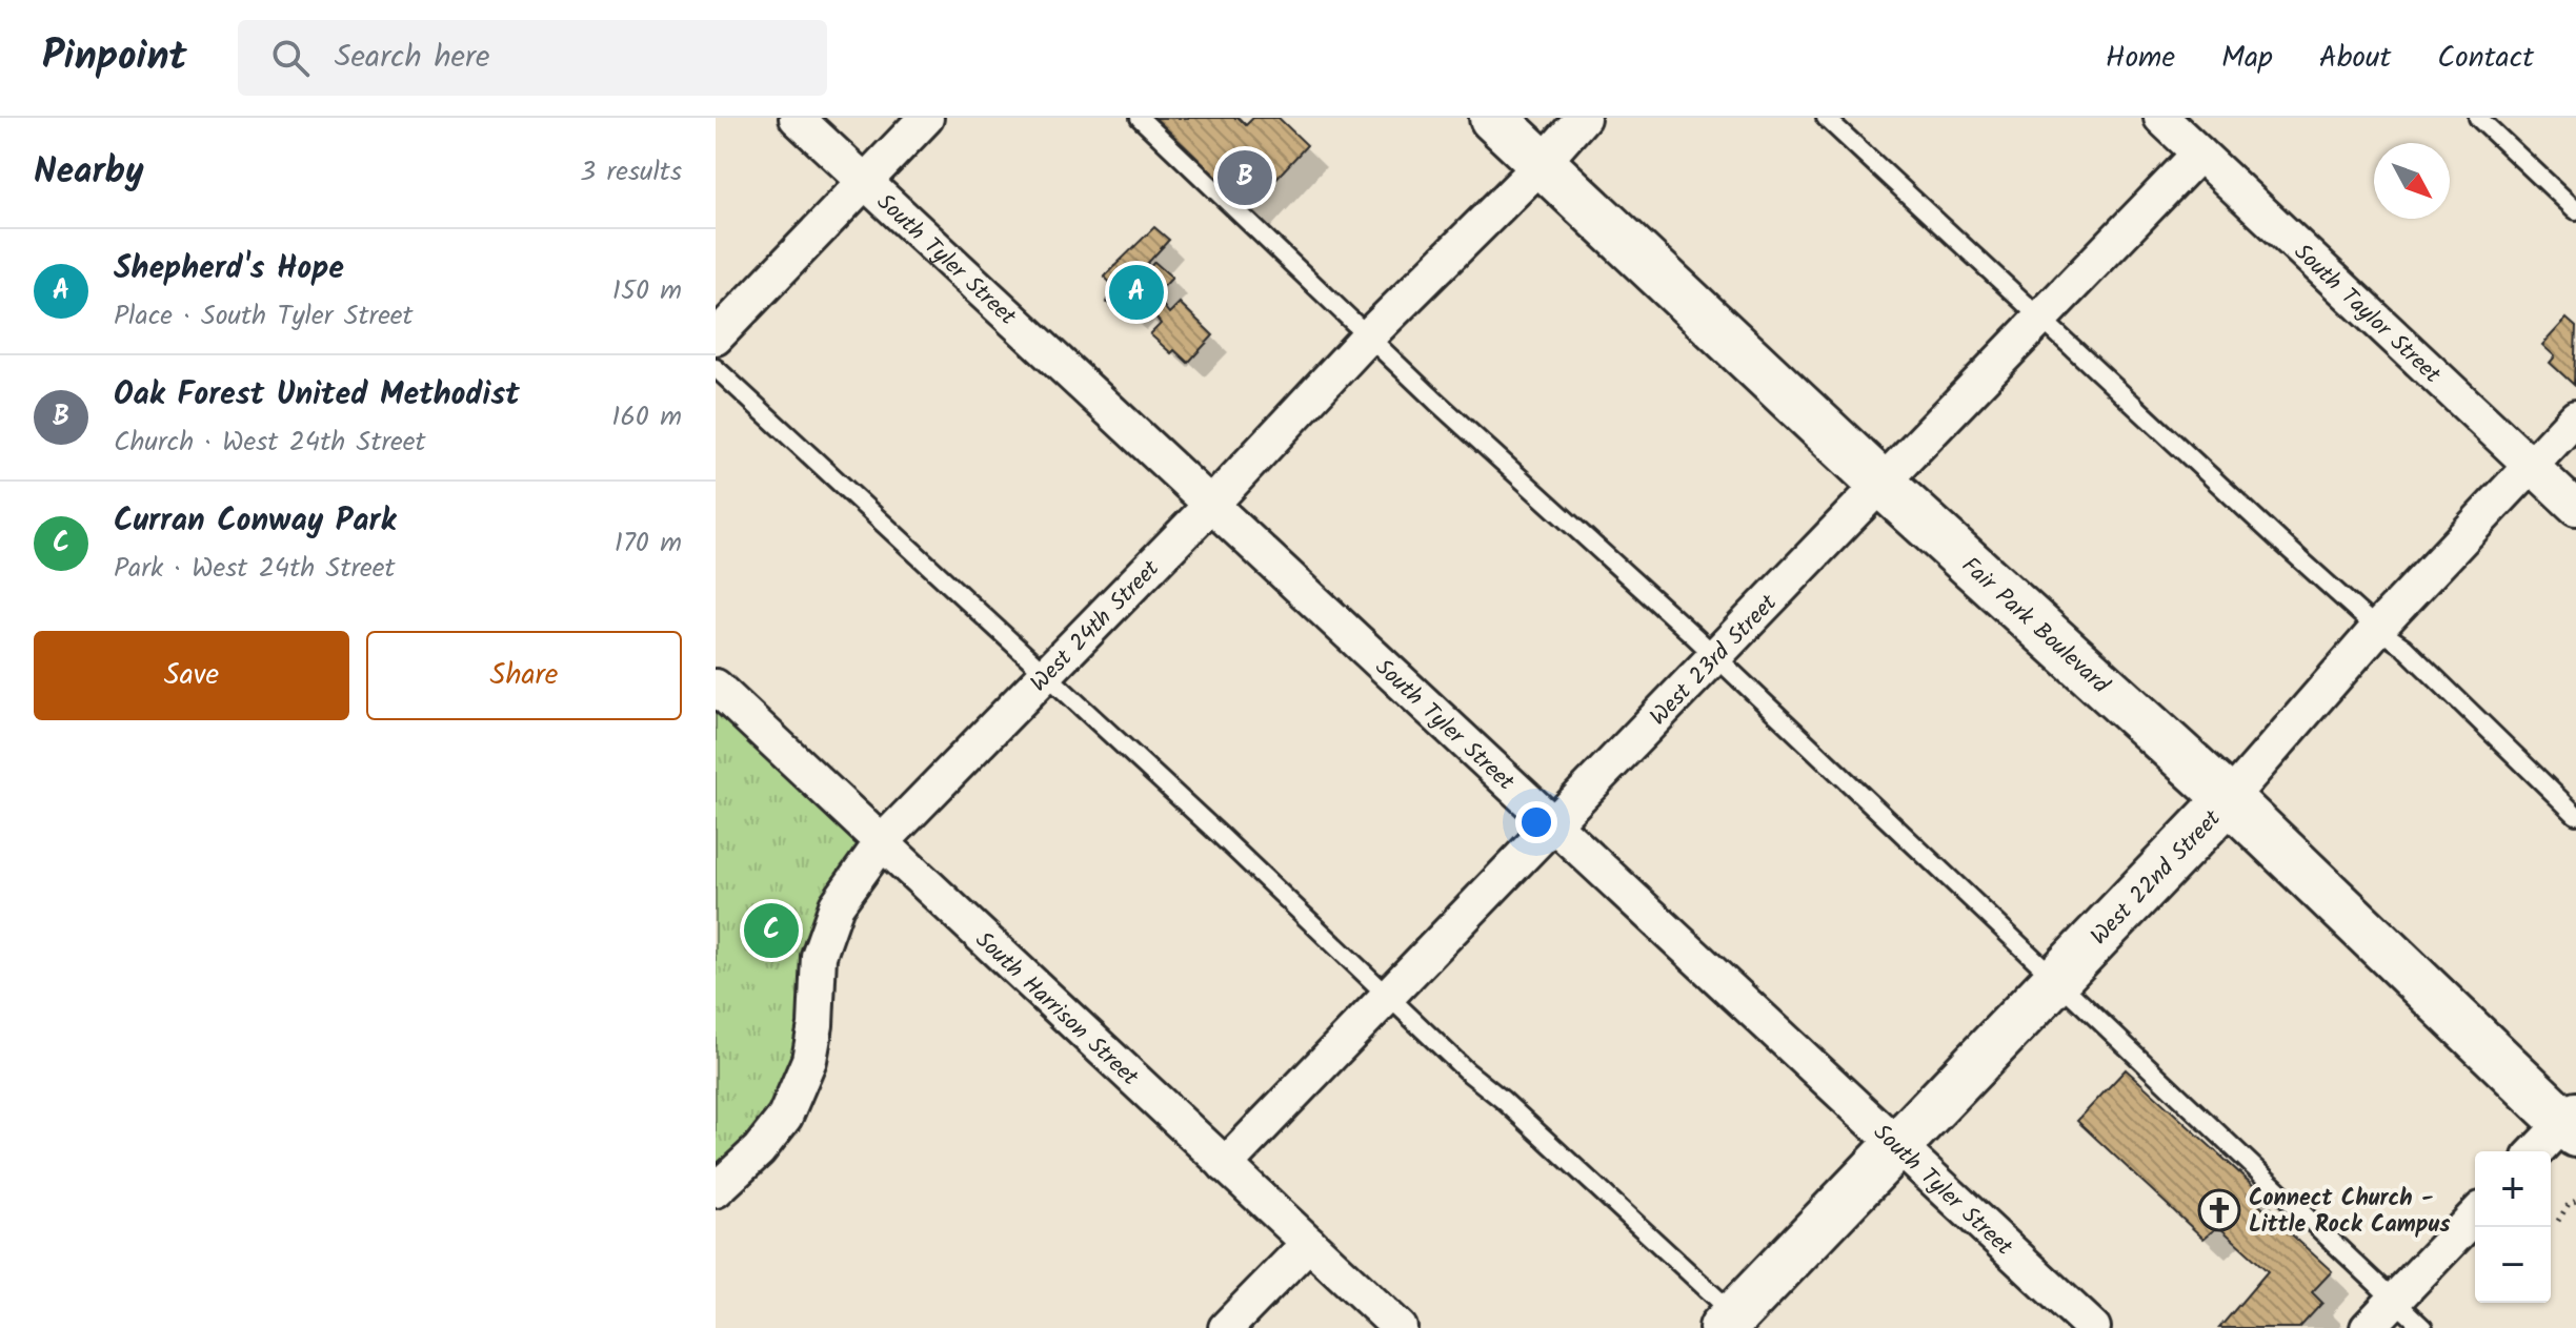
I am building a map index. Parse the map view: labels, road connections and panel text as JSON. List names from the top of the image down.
{
  "streets": {
    "street": [
      "South Tyler Street",
      "South Taylor Street",
      "Fair Park Boulevard",
      "West 24th Street",
      "West 23rd Street",
      "West 22nd Street",
      "South Harrison Street"
    ]
  },
  "crossings": [
    ["South Tyler Street", "West 24th Street"],
    ["South Tyler Street", "West 23rd Street"],
    ["South Tyler Street", "West 22nd Street"],
    ["South Taylor Street", "West 23rd Street"],
    ["South Taylor Street", "West 22nd Street"],
    ["Fair Park Boulevard", "West 24th Street"],
    ["Fair Park Boulevard", "West 23rd Street"],
    ["Fair Park Boulevard", "West 22nd Street"],
    ["West 24th Street", "South Harrison Street"],
    ["West 23rd Street", "South Harrison Street"]
  ],
  "places": {
    "church": ["Connect Church - Little Rock Campus"]
  },
  "north": "bottom right",
  "page": {
    "header": "Pinpoint",
    "search": "Search here",
    "nav": [
      "Home",
      "Map",
      "About",
      "Contact"
    ],
    "heading": ["Nearby", "3 results"],
    "pins": ["B", "A", "C"],
    "list": [
      {
        "mark": "A",
        "name": "Shepherd's Hope",
        "note": "Place · South Tyler Street",
        "value": "150 m"
      },
      {
        "mark": "B",
        "name": "Oak Forest United Methodist",
        "note": "Church · West 24th Street",
        "value": "160 m"
      },
      {
        "mark": "C",
        "name": "Curran Conway Park",
        "note": "Park · West 24th Street",
        "value": "170 m"
      }
    ],
    "buttons": ["Save", "Share"],
    "map_buttons": ["+", "−"]
  }
}
